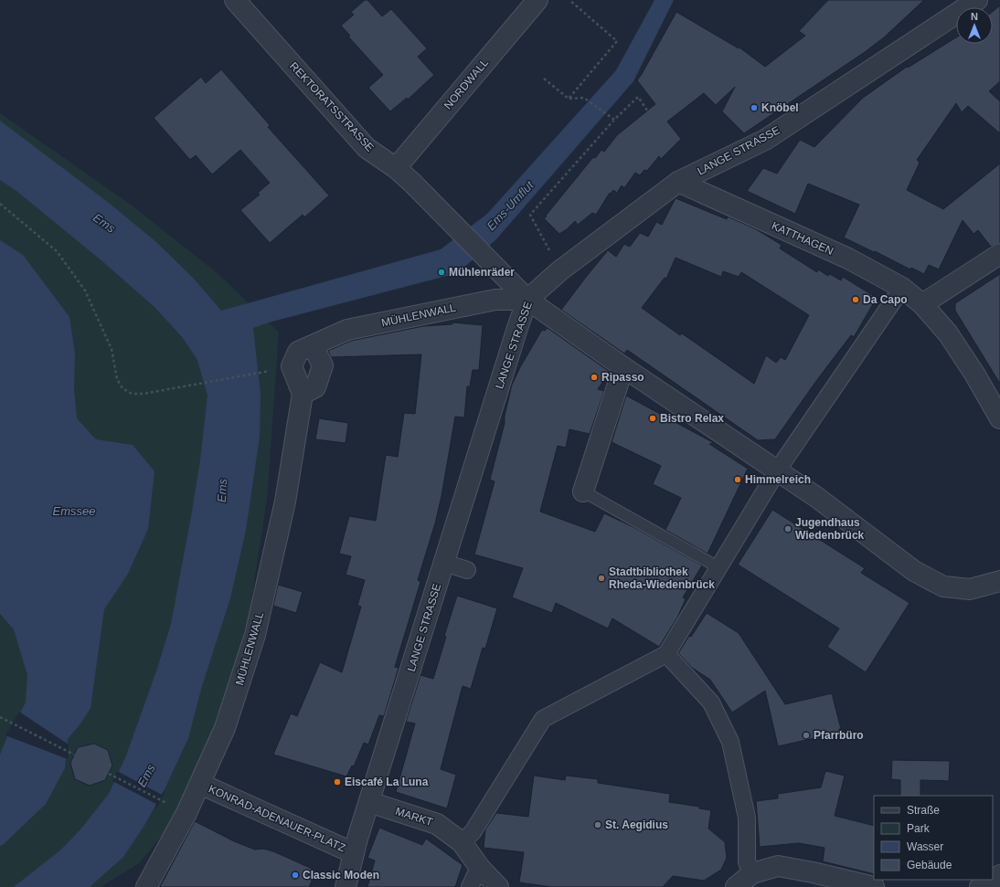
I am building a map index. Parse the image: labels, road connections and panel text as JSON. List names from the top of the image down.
{
  "streets": {
    "street": [
      "NORDWALL",
      "REKTORATSSTRASSE",
      "LANGE STRASSE",
      "KATTHAGEN",
      "MÜHLENWALL",
      "MARKT",
      "KONRAD-ADENAUER-PLATZ"
    ]
  },
  "crossings": [
    ["NORDWALL", "REKTORATSSTRASSE"],
    ["REKTORATSSTRASSE", "LANGE STRASSE"],
    ["REKTORATSSTRASSE", "MÜHLENWALL"],
    ["LANGE STRASSE", "KATTHAGEN"],
    ["LANGE STRASSE", "MÜHLENWALL"],
    ["LANGE STRASSE", "MARKT"],
    ["LANGE STRASSE", "KONRAD-ADENAUER-PLATZ"],
    ["MÜHLENWALL", "KONRAD-ADENAUER-PLATZ"]
  ],
  "water": ["Ems-Umflut", "Ems", "Emssee"],
  "places": [
    "Knöbel",
    "Mühlenräder",
    "Da Capo",
    "Ripasso",
    "Bistro Relax",
    "Himmelreich",
    "Jugendhaus Wiedenbrück",
    "Stadtbibliothek Rheda-Wiedenbrück",
    "Pfarrbüro",
    "Eiscafé La Luna",
    "St. Aegidius",
    "Classic Moden"
  ],
  "legend": [
    "Straße",
    "Park",
    "Wasser",
    "Gebäude"
  ],
  "north": "top"
}
